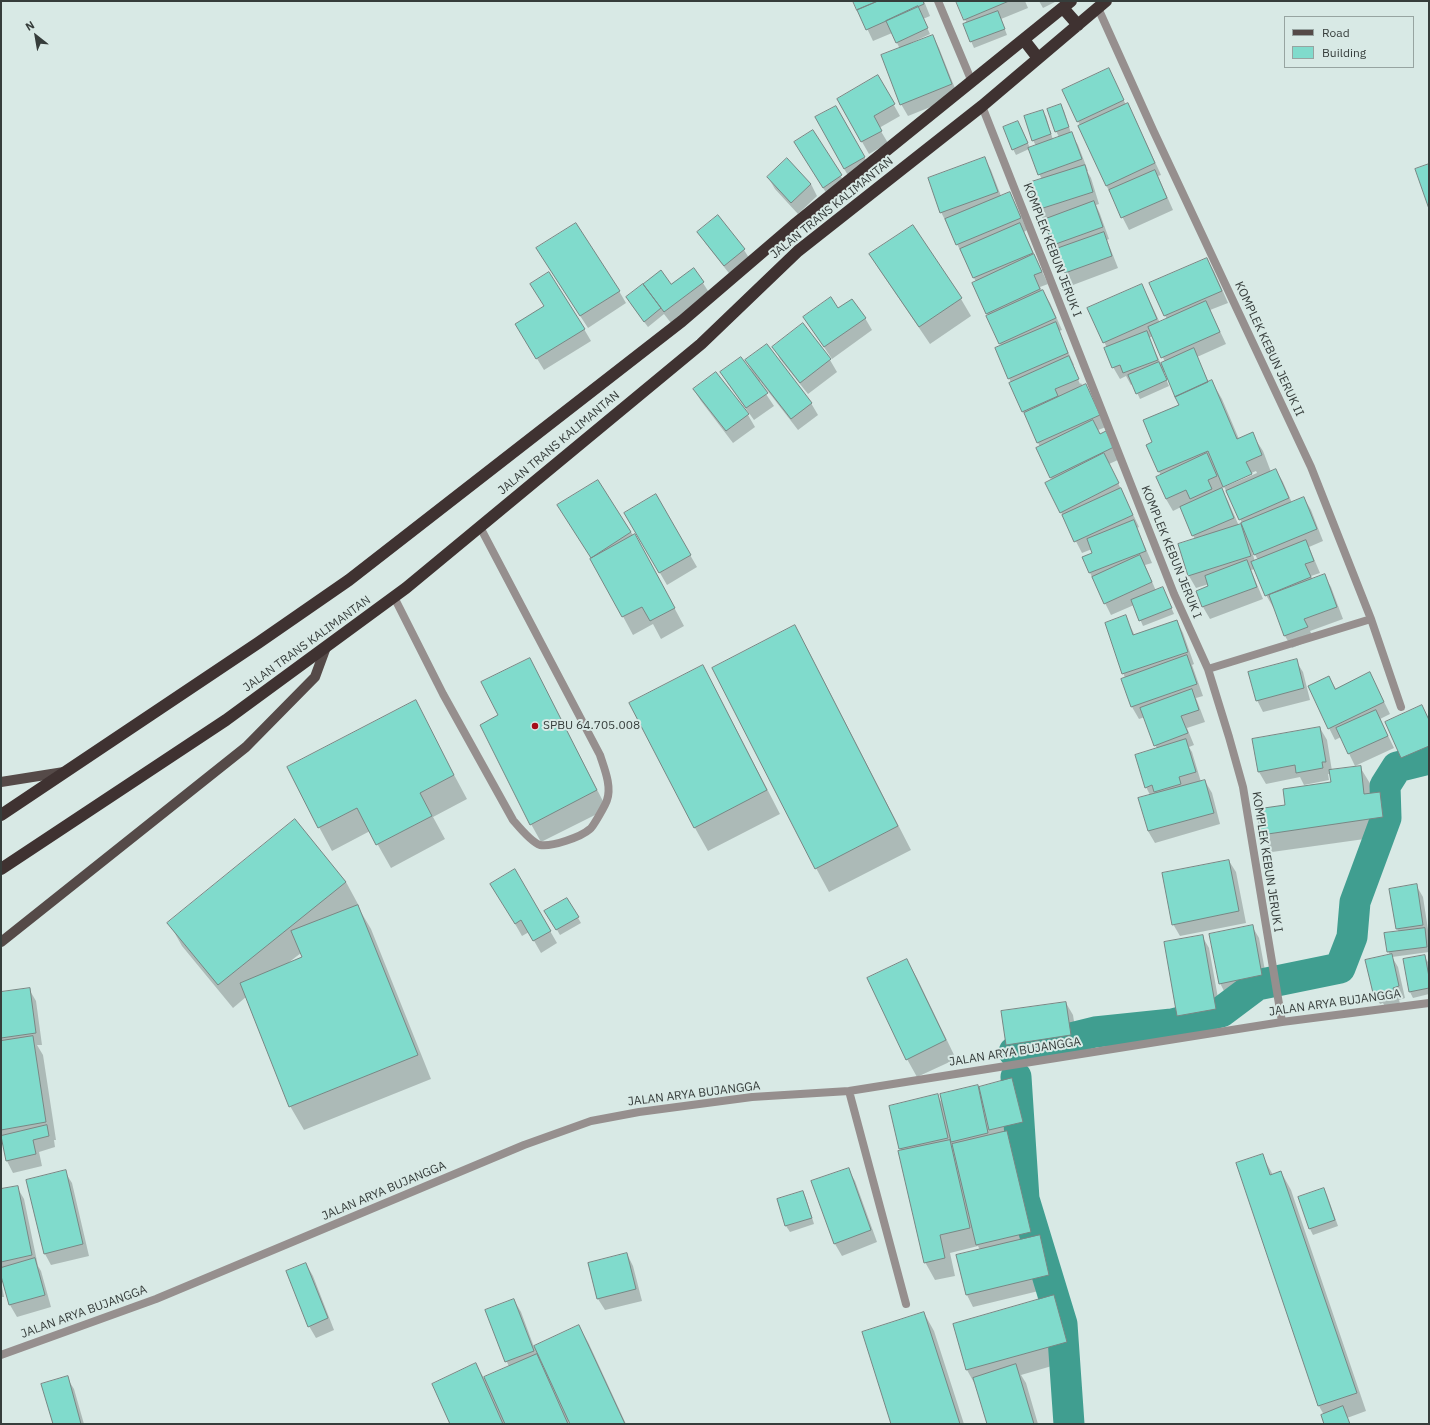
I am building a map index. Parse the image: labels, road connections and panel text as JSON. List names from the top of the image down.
{
  "streets": {
    "highway": ["JALAN TRANS KALIMANTAN"],
    "street": ["KOMPLEK KEBUN JERUK I", "KOMPLEK KEBUN JERUK II", "JALAN ARYA BUJANGGA"]
  },
  "crossings": [
    ["JALAN TRANS KALIMANTAN", "KOMPLEK KEBUN JERUK I"],
    ["JALAN TRANS KALIMANTAN", "KOMPLEK KEBUN JERUK II"],
    ["KOMPLEK KEBUN JERUK I", "JALAN ARYA BUJANGGA"]
  ],
  "places": ["SPBU 64.705.008"],
  "legend": ["Road", "Building"],
  "north": "top left"
}
